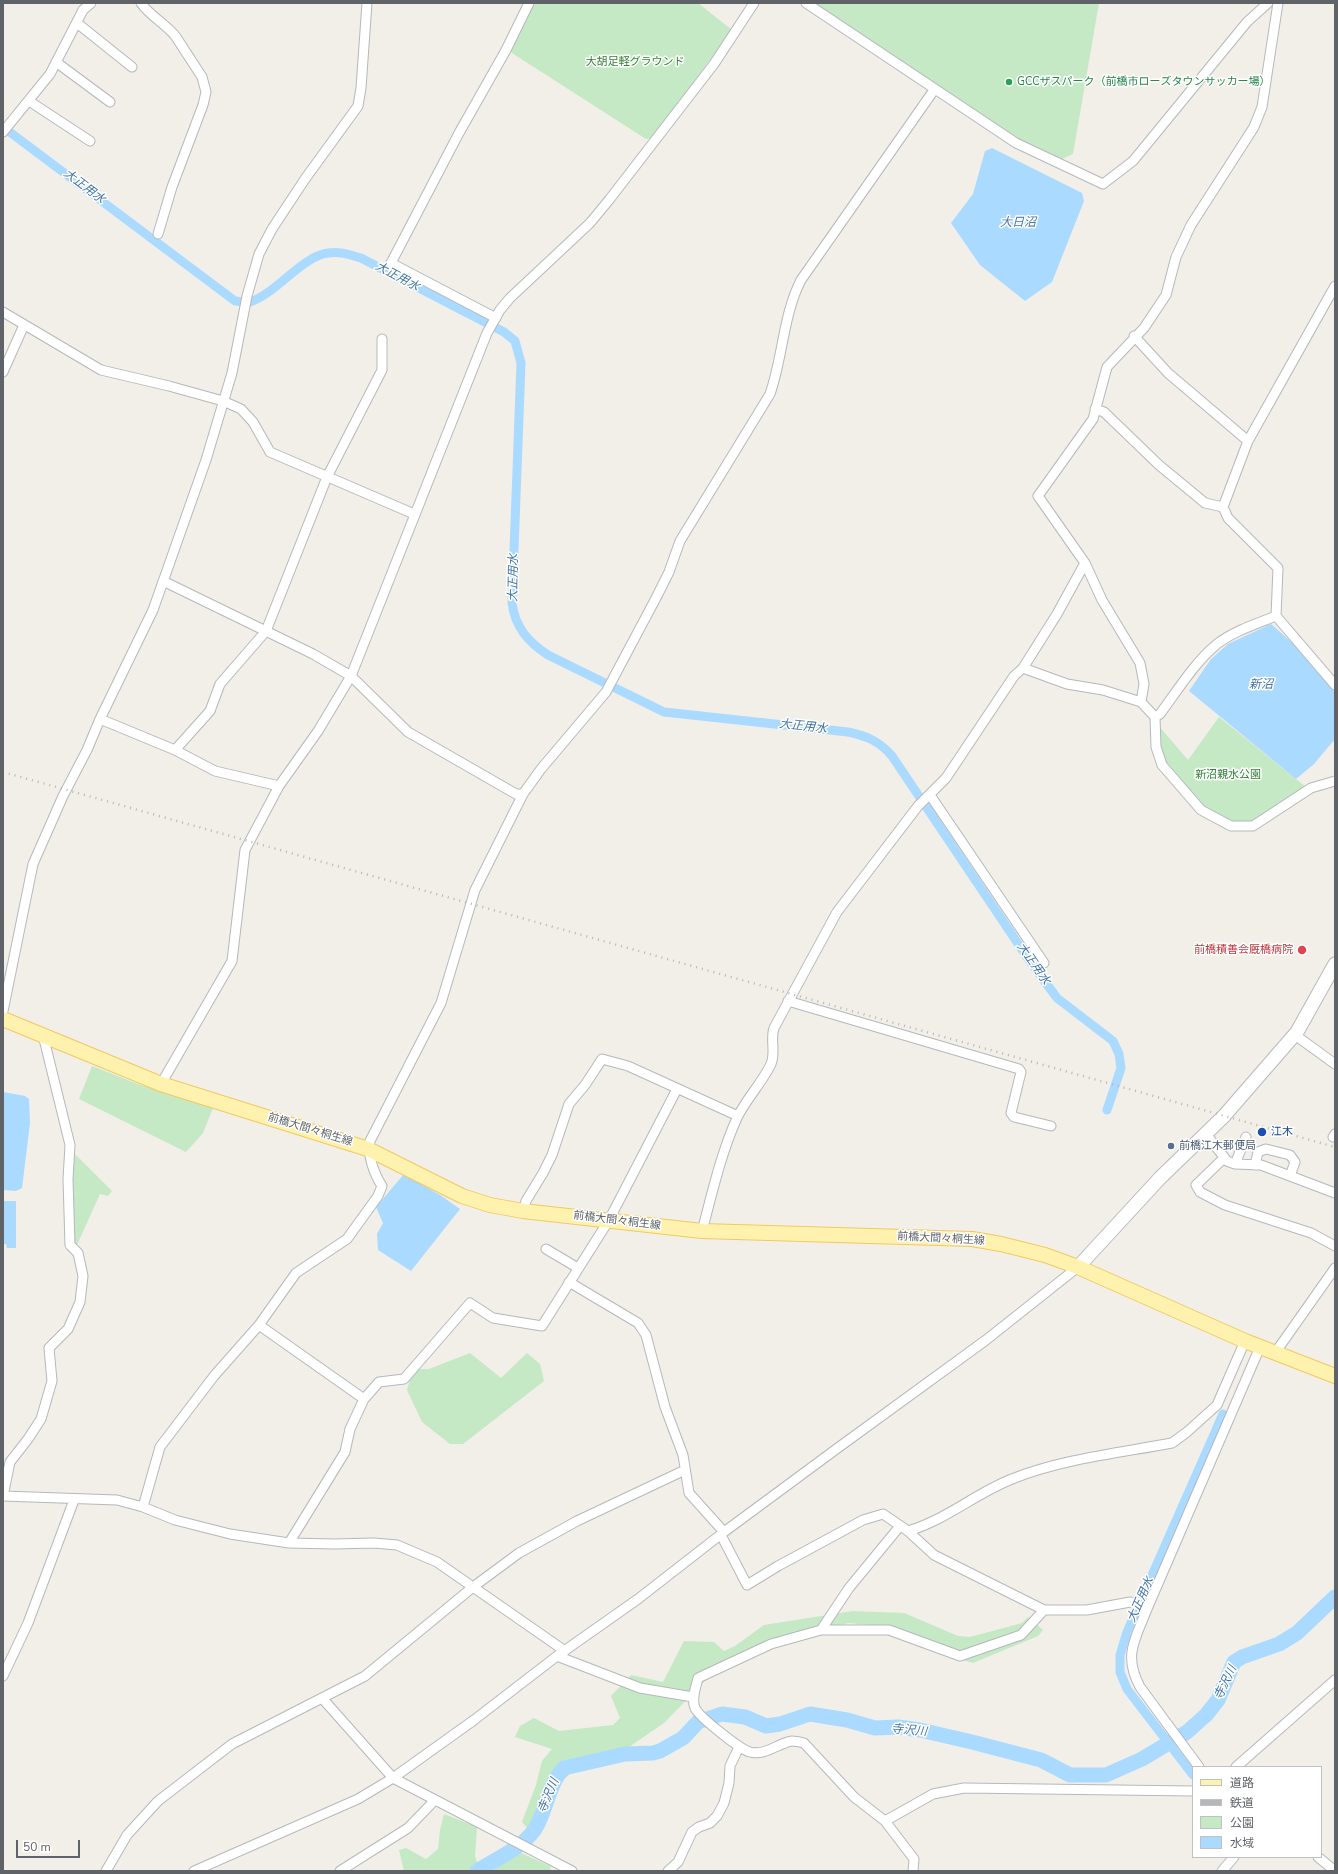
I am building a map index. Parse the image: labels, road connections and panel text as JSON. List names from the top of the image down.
{
  "streets": {
    "main road": ["前橋大間々桐生線"]
  },
  "water": [
    "大正用水",
    "大日沼",
    "新沼",
    "寺沢川"
  ],
  "parks": ["大胡足軽グラウンド", "新沼親水公園"],
  "places": [
    "GCCザスパーク（前橋市ローズタウンサッカー場）",
    "前橋積善会厩橋病院",
    "江木",
    "前橋江木郵便局"
  ],
  "legend": [
    "道路",
    "鉄道",
    "公園",
    "水域"
  ],
  "scale_bar": "50 m"
}
